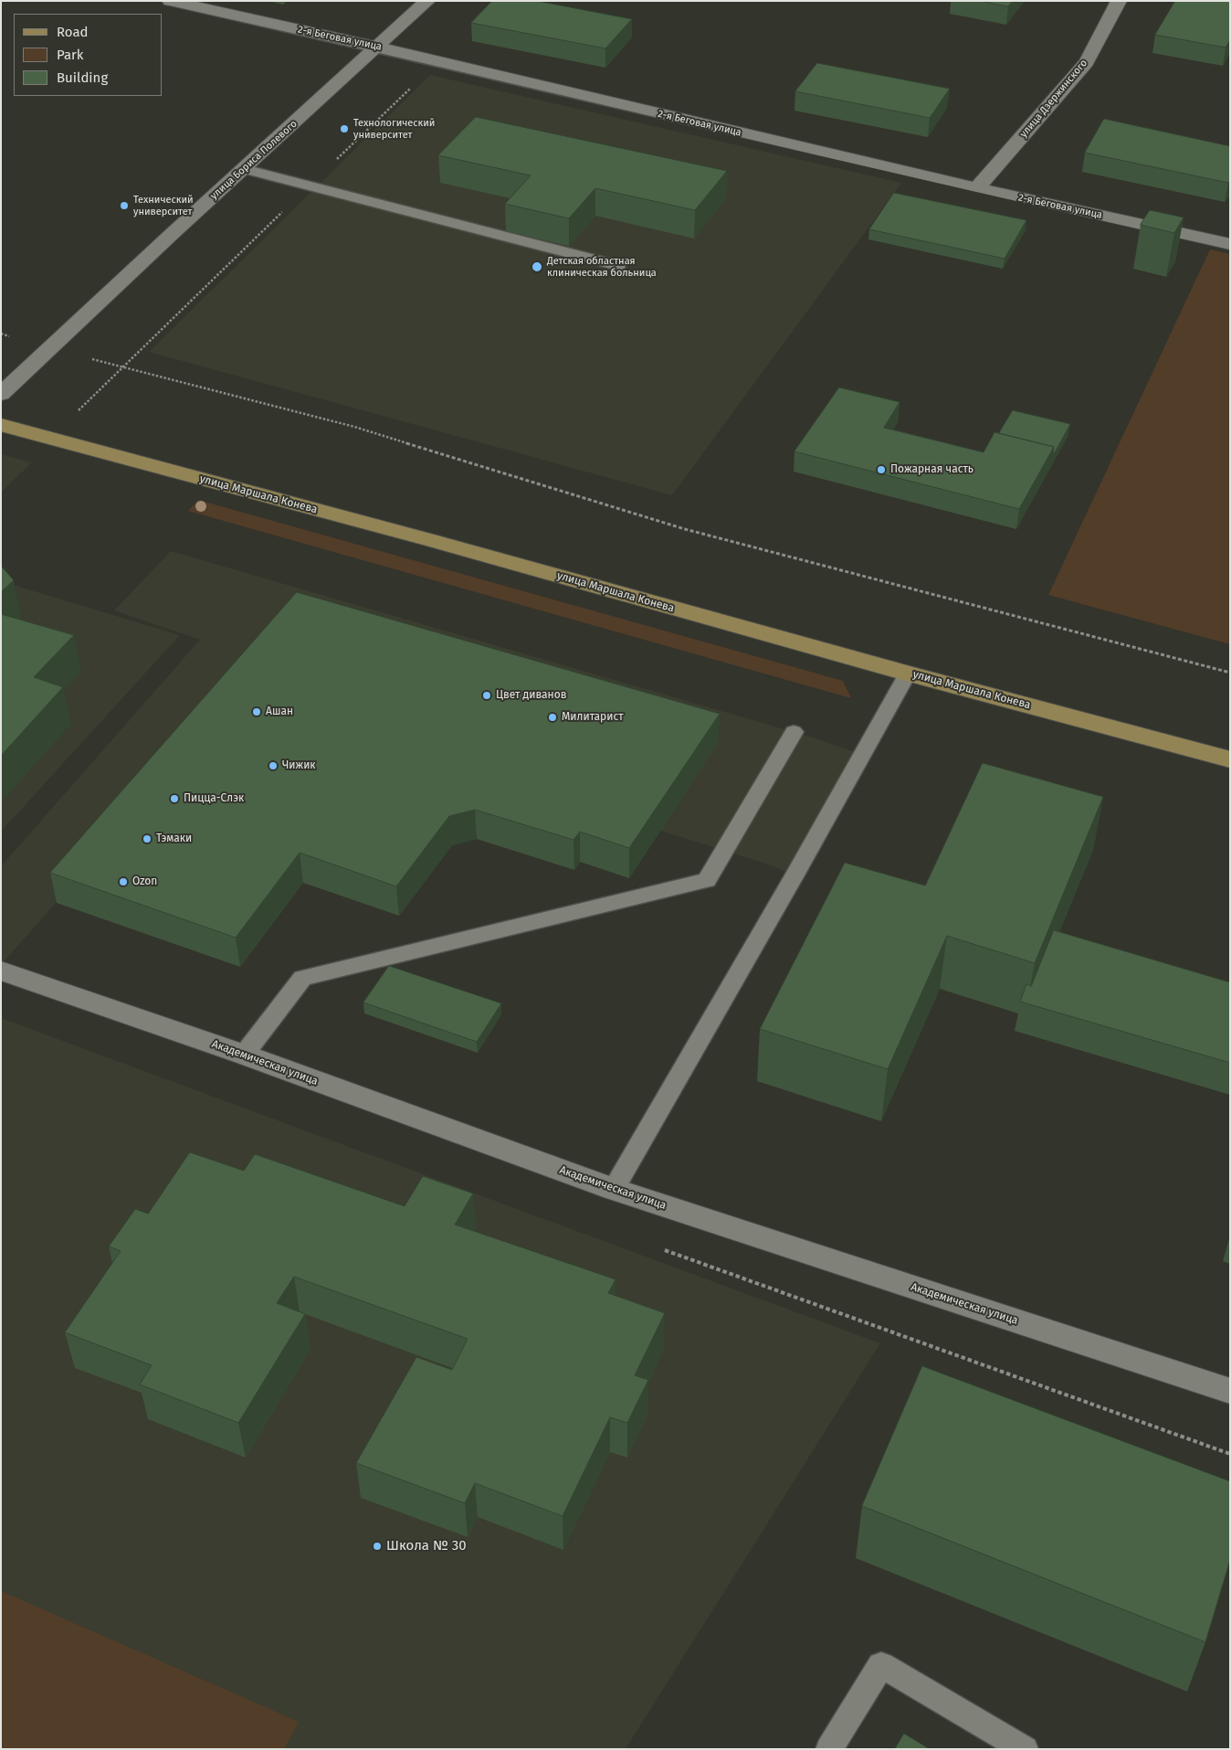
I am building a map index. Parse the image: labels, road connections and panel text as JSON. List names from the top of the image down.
{
  "streets": {
    "main road": ["улица Маршала Конева"],
    "street": [
      "2-я Беговая улица",
      "улица Дзержинского",
      "улица Бориса Полевого",
      "Академическая улица"
    ]
  },
  "crossings": [
    ["2-я Беговая улица", "улица Дзержинского"],
    ["2-я Беговая улица", "улица Бориса Полевого"]
  ],
  "places": [
    "Технологический университет",
    "Технический университет",
    "Детская областная клиническая больница",
    "Пожарная часть",
    "Цвет диванов",
    "Ашан",
    "Милитарист",
    "Чижик",
    "Пицца-Слэк",
    "Тэмаки",
    "Ozon",
    "Школа № 30"
  ],
  "legend": ["Road", "Park", "Building"]
}
